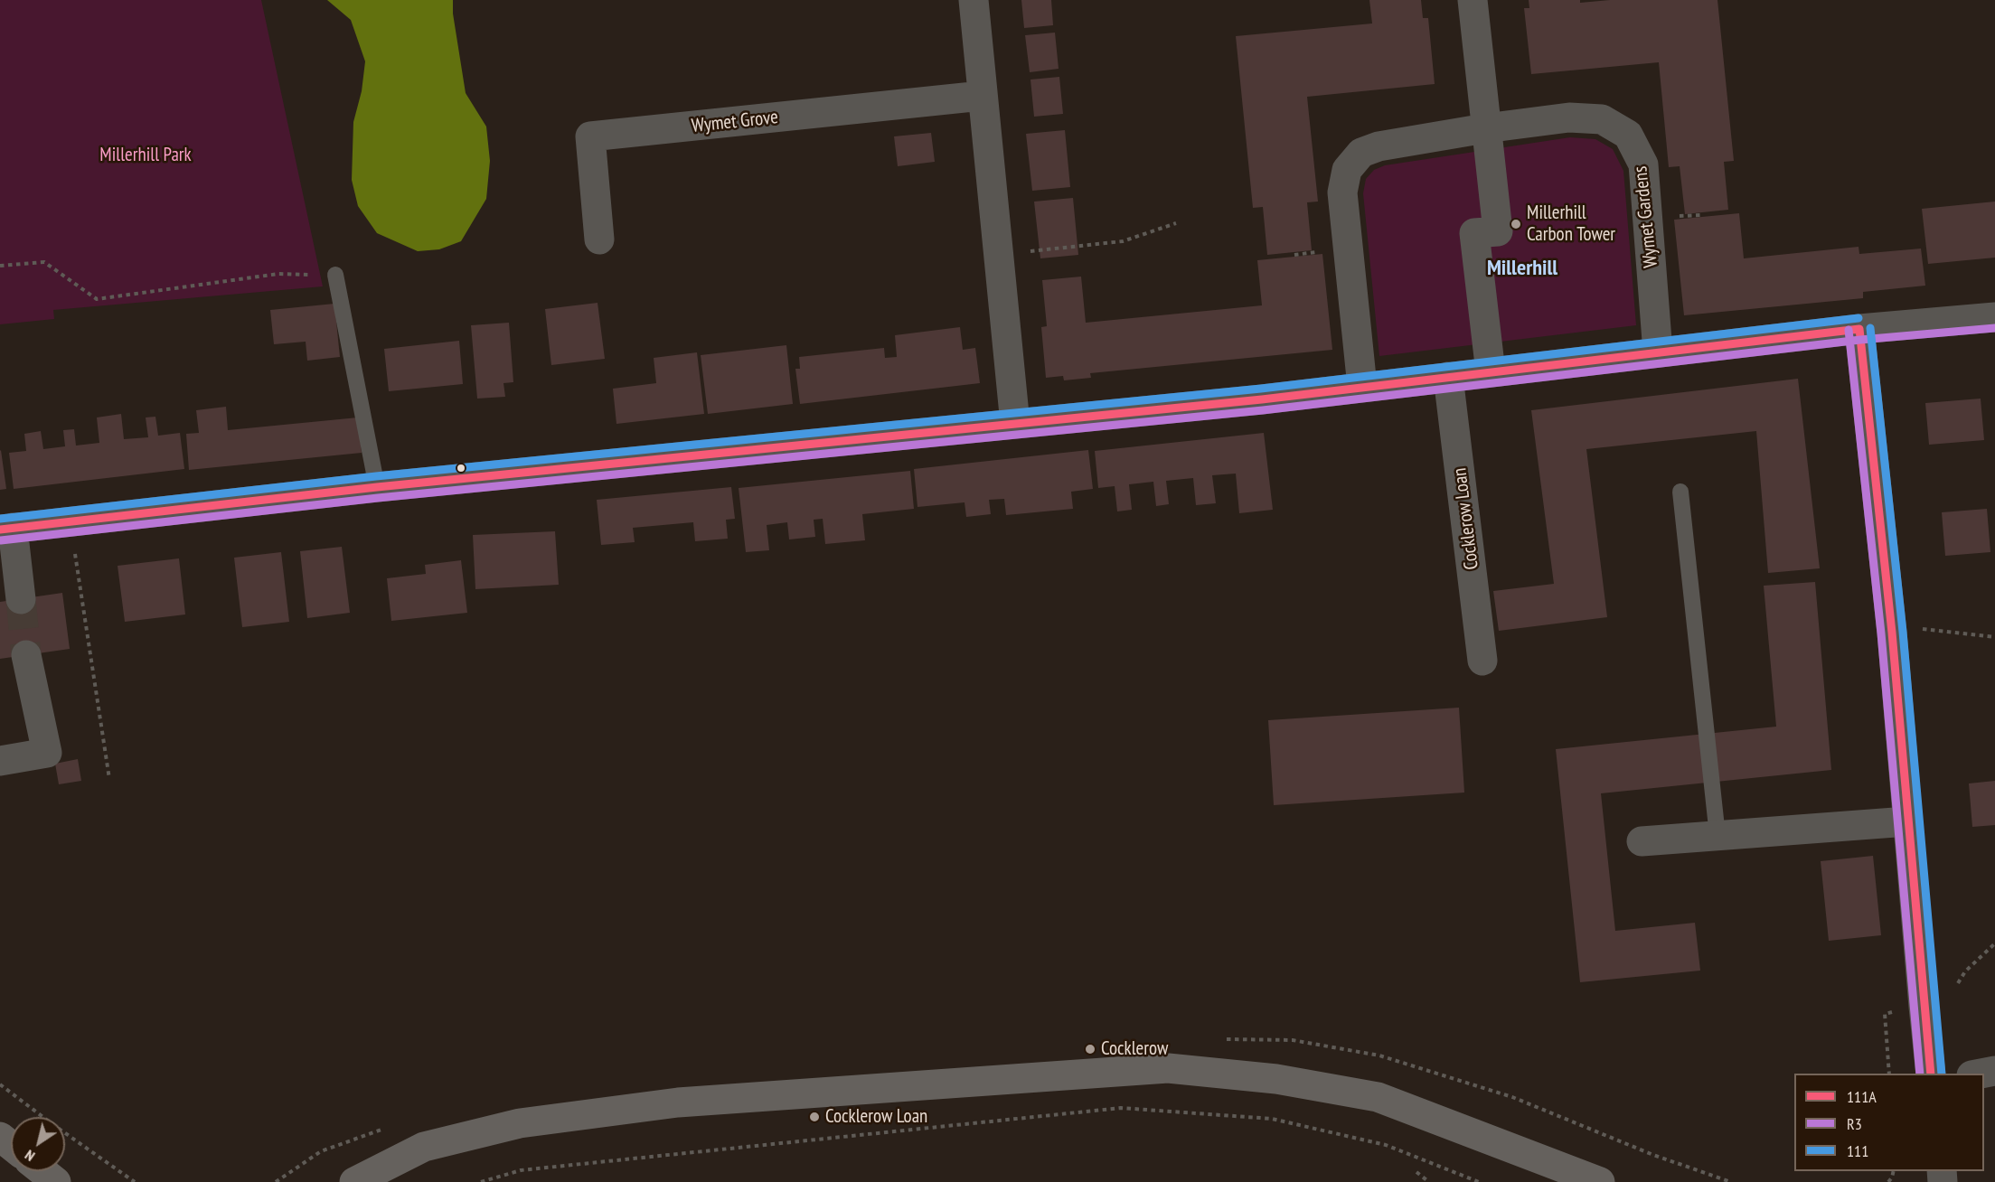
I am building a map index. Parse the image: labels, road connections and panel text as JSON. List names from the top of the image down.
{
  "streets": {
    "street": ["Wymet Grove", "Wymet Gardens", "Cocklerow Loan"]
  },
  "districts": ["Millerhill"],
  "parks": ["Millerhill Park"],
  "places": ["Millerhill Carbon Tower", "Cocklerow", "Cocklerow Loan"],
  "lines": ["transit line 111", "transit line R3", "transit line 111A"],
  "legend": ["111A", "R3", "111"],
  "north": "bottom left"
}
